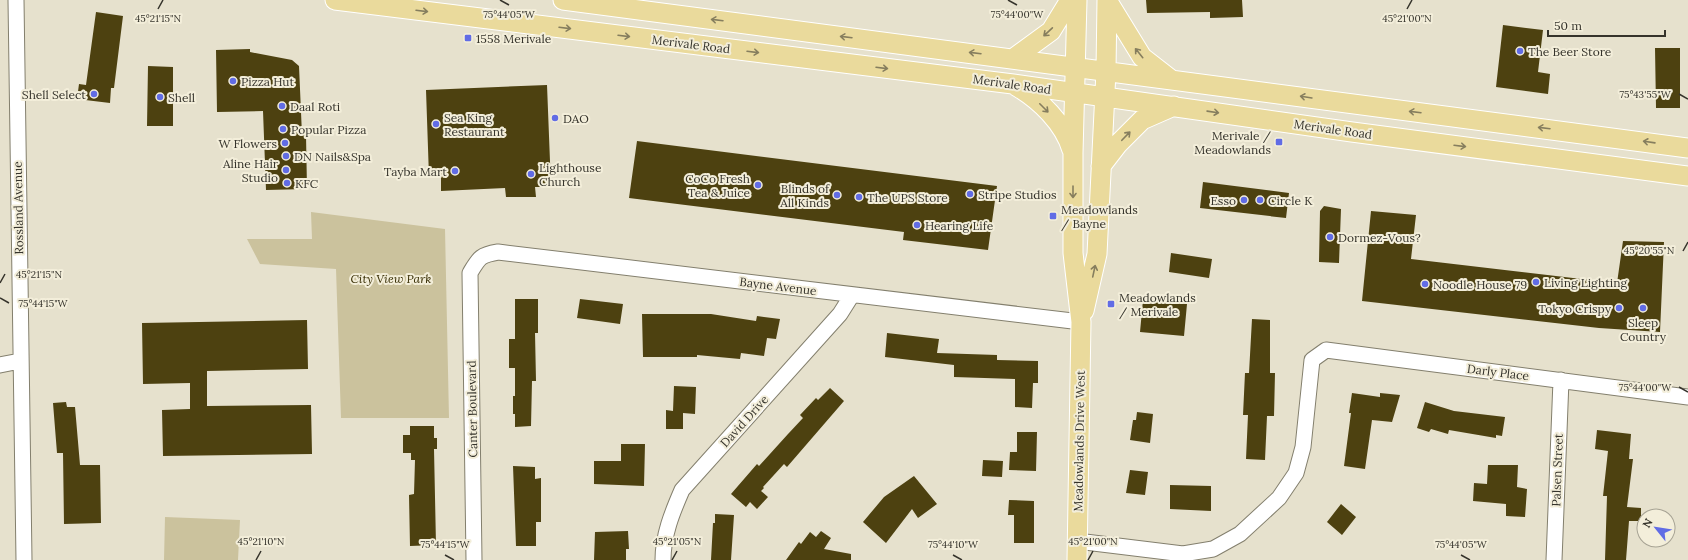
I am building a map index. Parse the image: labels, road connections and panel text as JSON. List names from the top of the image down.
{
  "streets": {
    "main road": ["Merivale Road", "Meadowlands Drive West"],
    "street": [
      "Rossland Avenue",
      "Bayne Avenue",
      "Darly Place",
      "Canter Boulevard",
      "David Drive",
      "Palsen Street"
    ]
  },
  "crossings": [
    ["Merivale Road", "Meadowlands Drive West"],
    ["Bayne Avenue", "Canter Boulevard"],
    ["Bayne Avenue", "David Drive"],
    ["Bayne Avenue", "Meadowlands Drive West"],
    ["Darly Place", "Meadowlands Drive West"],
    ["Darly Place", "Palsen Street"]
  ],
  "parks": ["City View Park"],
  "places": {
    "transit": [
      "1558 Merivale",
      "Merivale / Meadowlands",
      "Meadowlands / Bayne",
      "Meadowlands / Merivale"
    ],
    "other": [
      "The Beer Store",
      "Pizza Hut",
      "Shell Select",
      "Shell",
      "Daal Roti",
      "DAO",
      "Sea King Restaurant",
      "Popular Pizza",
      "W Flowers",
      "DN Nails&Spa",
      "Aline Hair Studio",
      "Tayba Mart",
      "Lighthouse Church",
      "KFC",
      "CoCo Fresh Tea & Juice",
      "Stripe Studios",
      "Blinds of All Kinds",
      "The UPS Store",
      "Esso",
      "Circle K",
      "Hearing Life",
      "Dormez-Vous?",
      "Living Lighting",
      "Noodle House 79",
      "Tokyo Crispy",
      "Sleep Country"
    ]
  },
  "scale_bar": "50 m",
  "north": "top left",
  "coordinates": [
    "75°44'05\"W",
    "75°44'00\"W",
    "45°21'15\"N",
    "45°21'00\"N",
    "75°43'55\"W",
    "45°20'55\"N",
    "75°44'15\"W",
    "45°21'10\"N",
    "45°21'05\"N",
    "75°44'10\"W"
  ]
}
